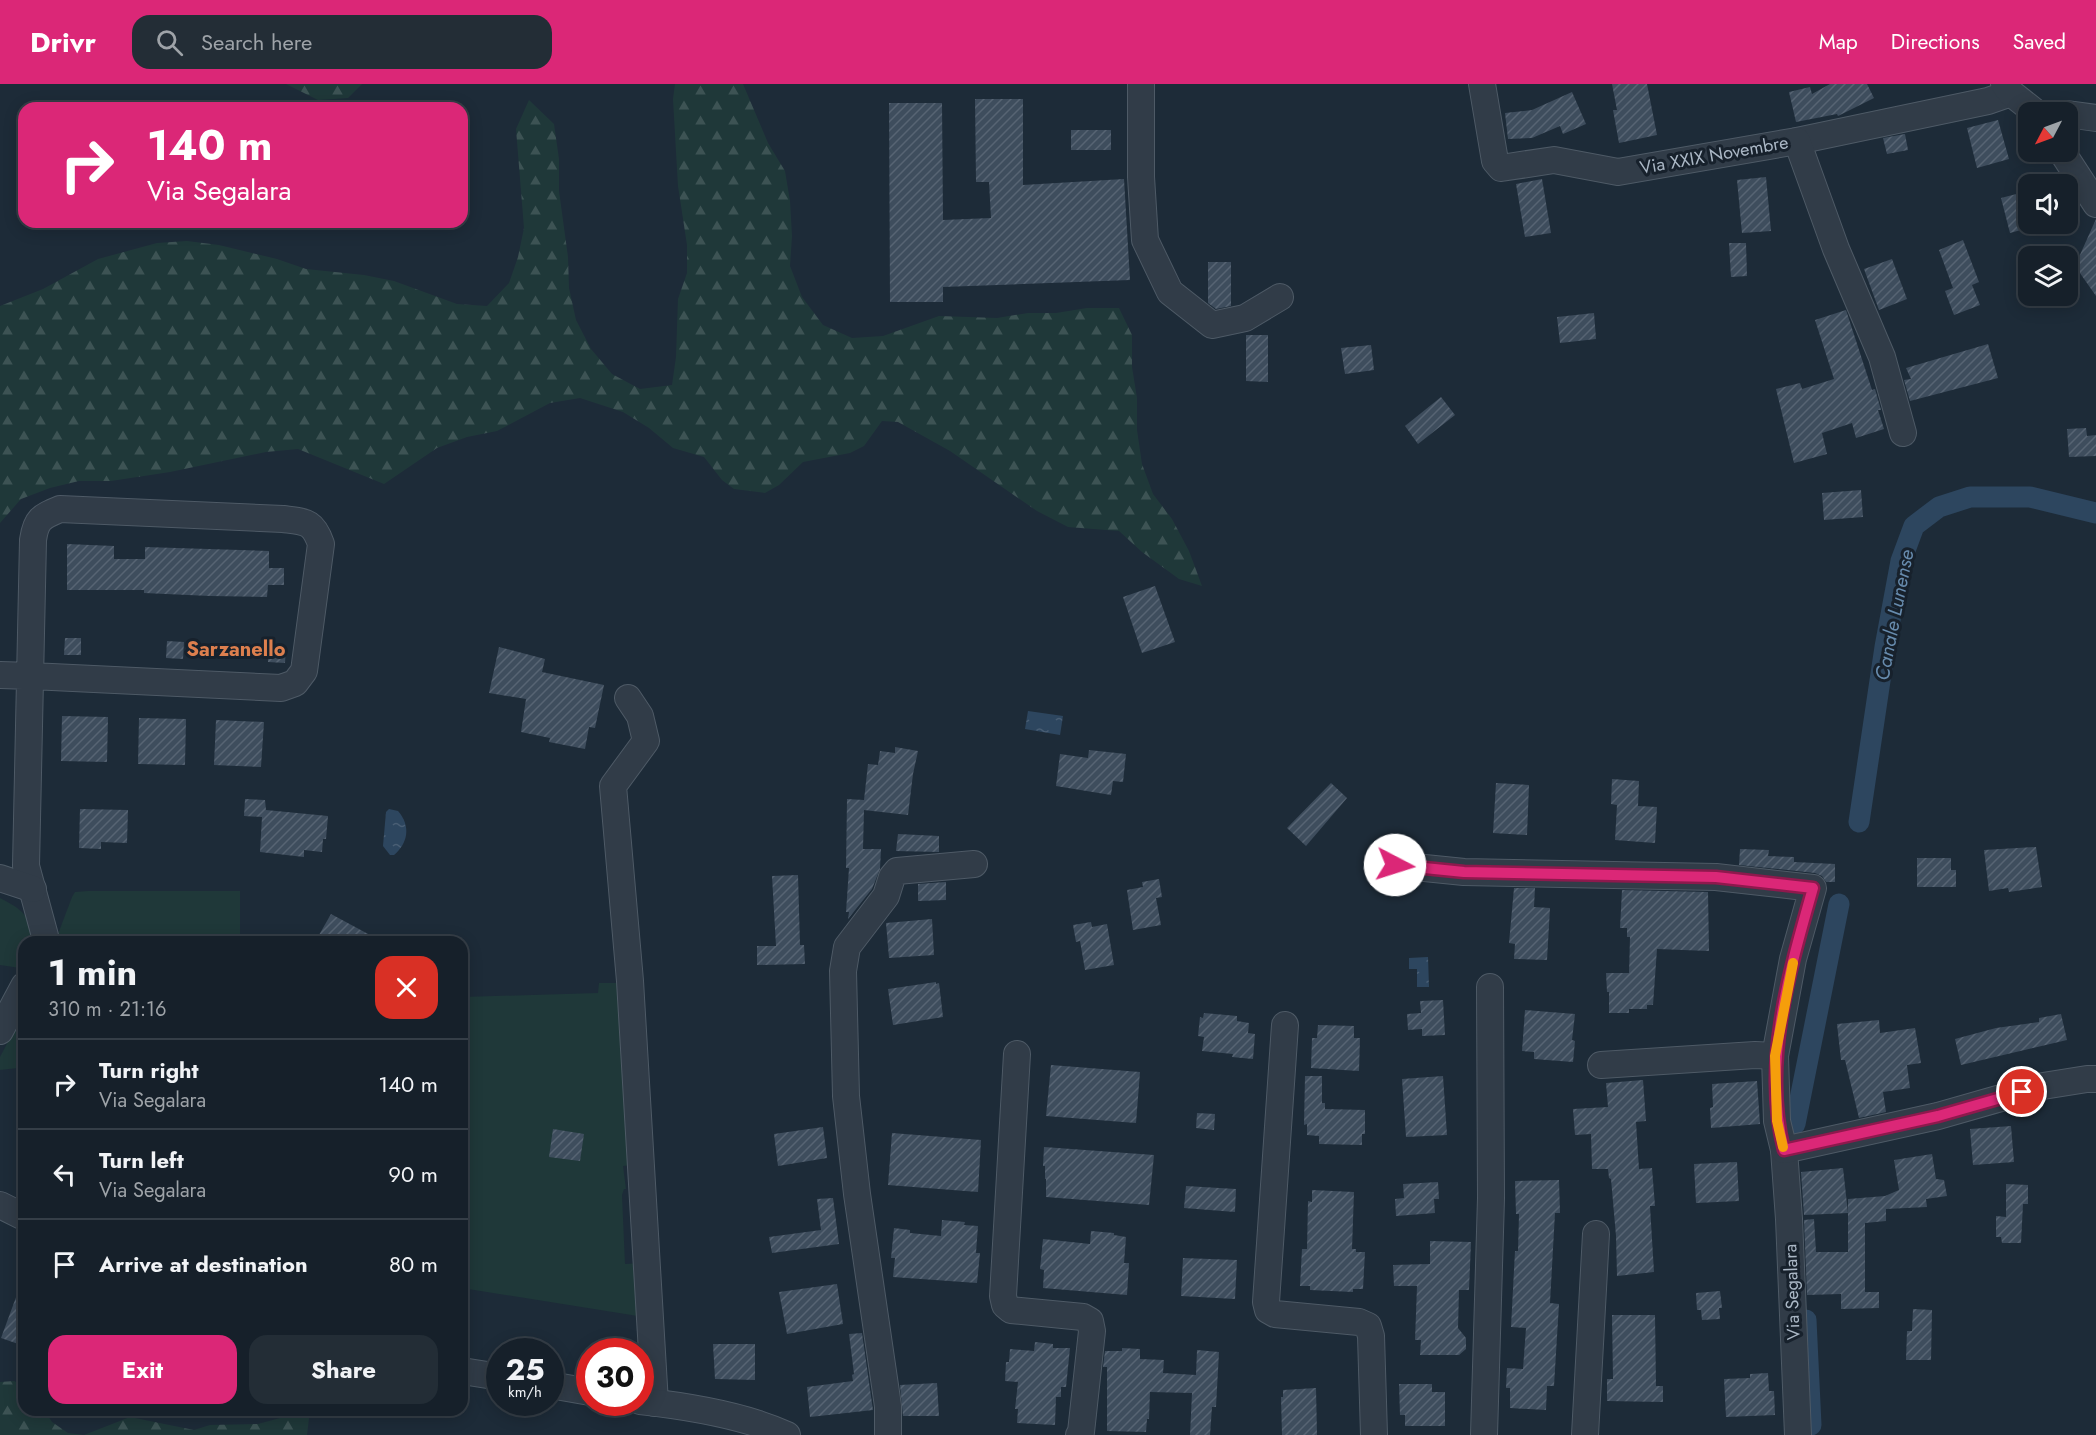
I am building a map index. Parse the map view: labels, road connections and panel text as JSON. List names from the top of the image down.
{
  "streets": {
    "street": ["Via XXIX Novembre", "Via Segalara"]
  },
  "districts": ["Sarzanello"],
  "water": ["Canale Lunense"],
  "north": "bottom left",
  "page": {
    "header": "Drivr",
    "search": "Search here",
    "nav": ["Map", "Directions", "Saved"],
    "turn": ["140 m", "Via Segalara"],
    "heading": ["1 min", "310 m · 21:16"],
    "list": [
      {
        "name": "Turn right",
        "note": "Via Segalara",
        "value": "140 m"
      },
      {
        "name": "Turn left",
        "note": "Via Segalara",
        "value": "90 m"
      },
      {
        "name": "Arrive at destination",
        "value": "80 m"
      }
    ],
    "buttons": ["Exit", "Share"],
    "speed": "25 km/h",
    "limit": "30"
  }
}
